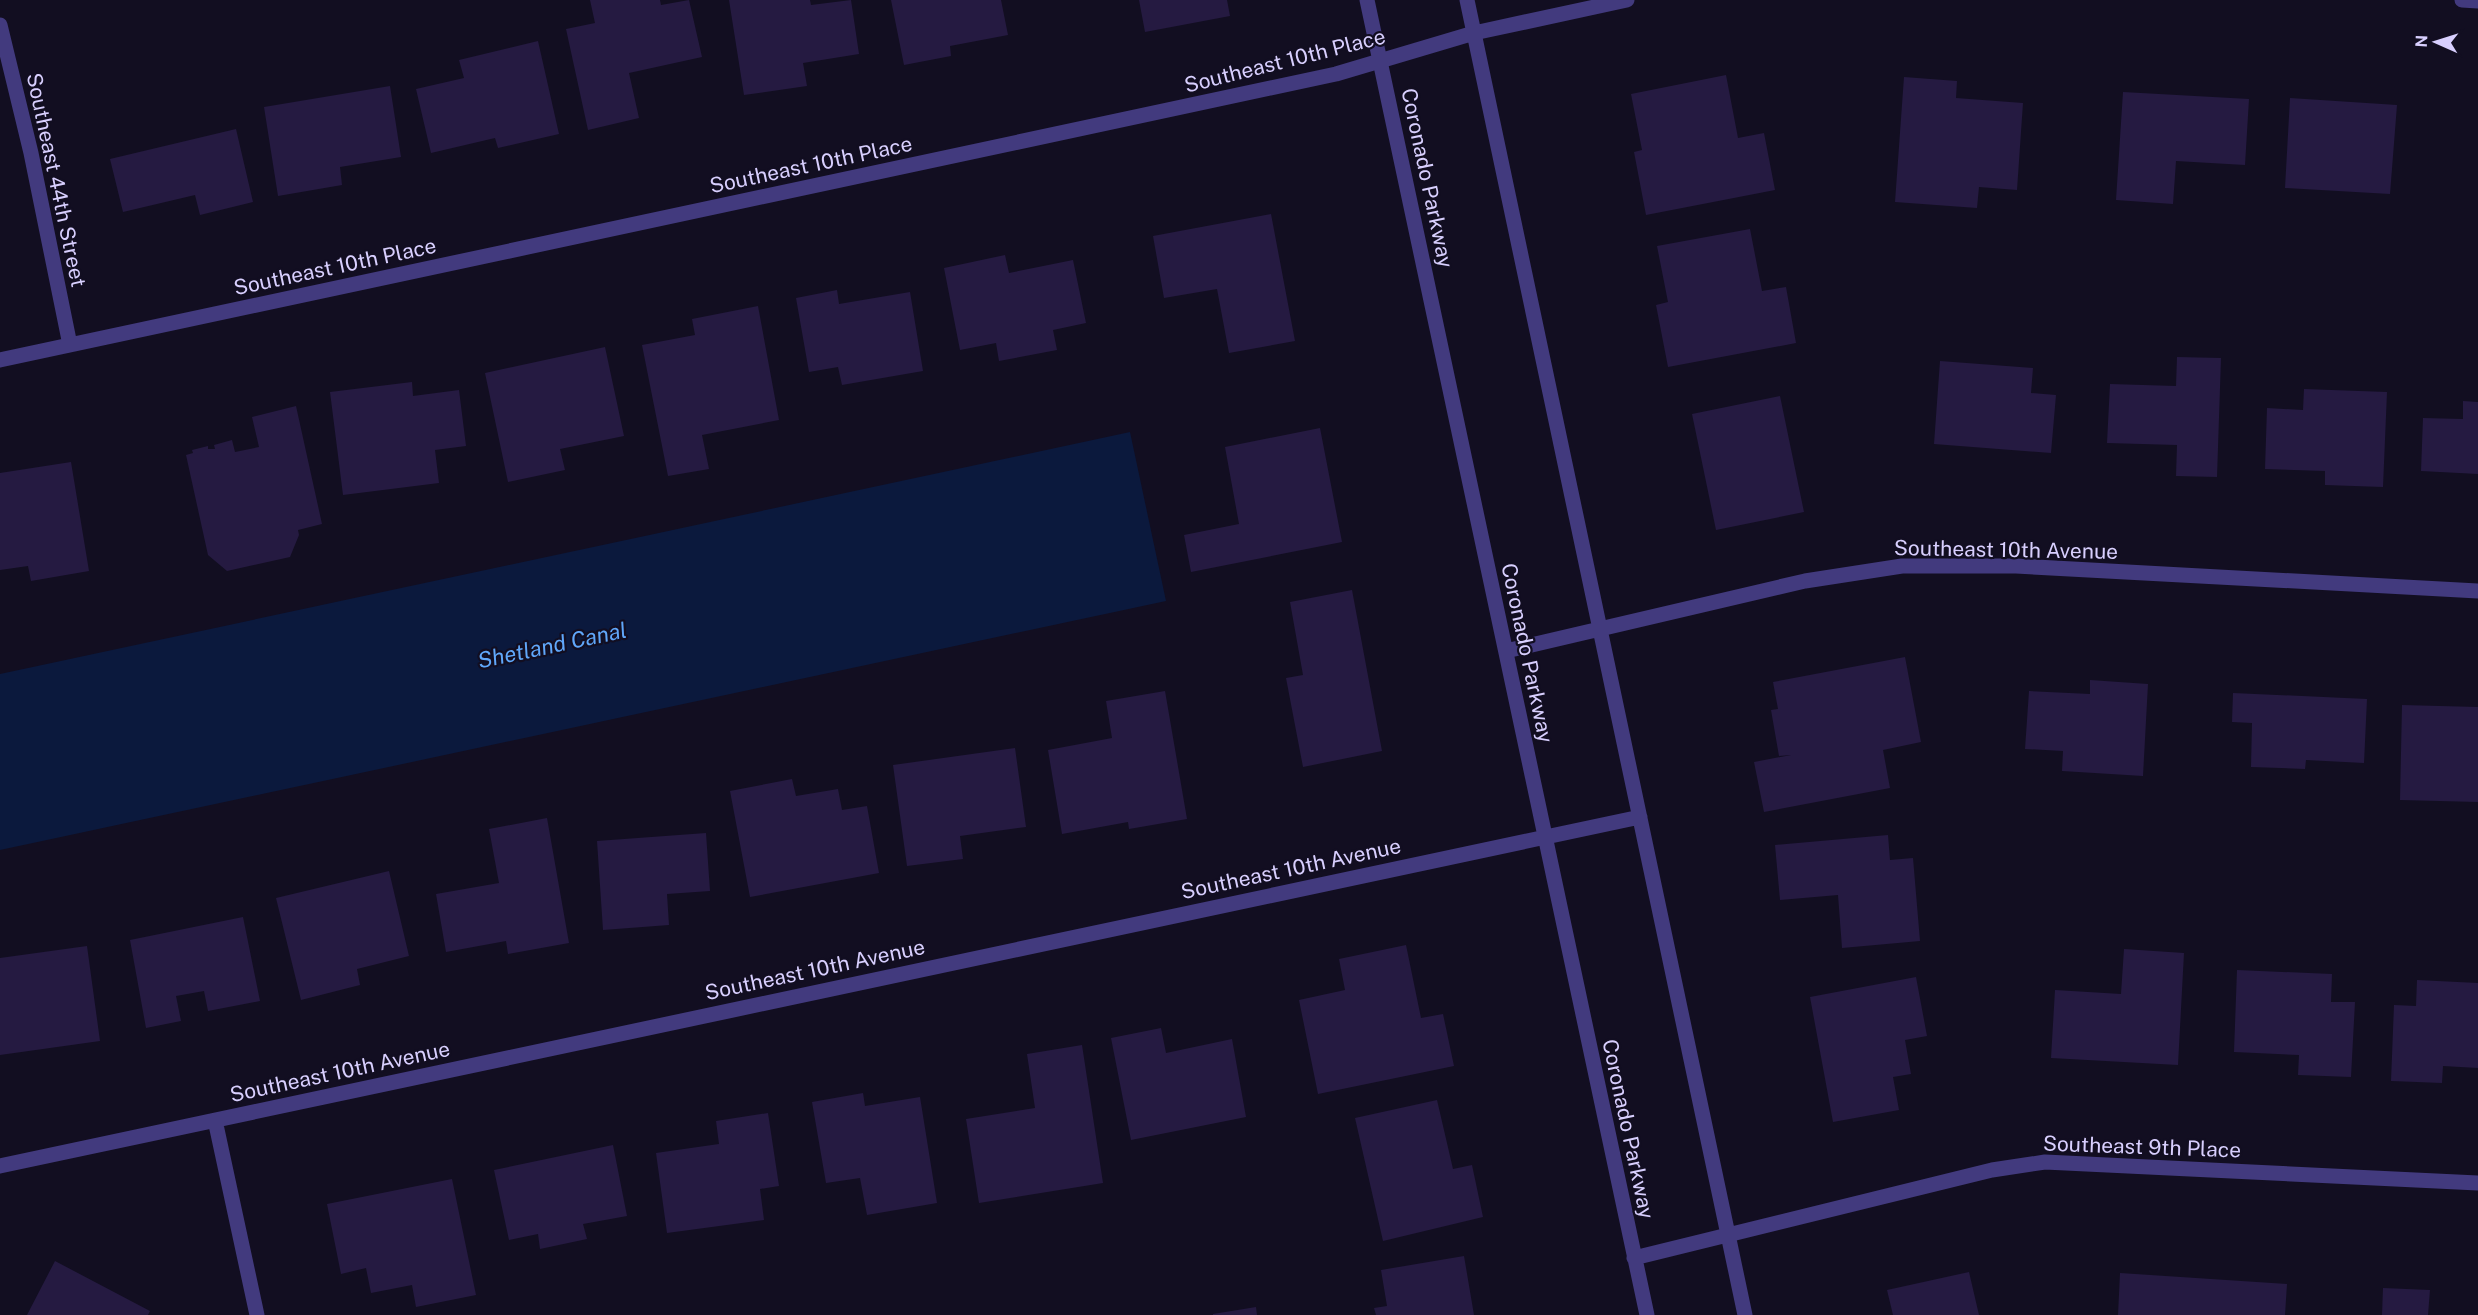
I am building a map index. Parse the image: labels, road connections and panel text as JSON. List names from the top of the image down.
{
  "streets": {
    "street": [
      "Southeast 10th Place",
      "Coronado Parkway",
      "Southeast 44th Street",
      "Southeast 10th Avenue",
      "Southeast 9th Place"
    ]
  },
  "crossings": [
    ["Southeast 10th Place", "Coronado Parkway"],
    ["Southeast 10th Place", "Southeast 44th Street"],
    ["Coronado Parkway", "Southeast 10th Avenue"],
    ["Coronado Parkway", "Southeast 9th Place"]
  ],
  "water": ["Shetland Canal"],
  "north": "left"
}
